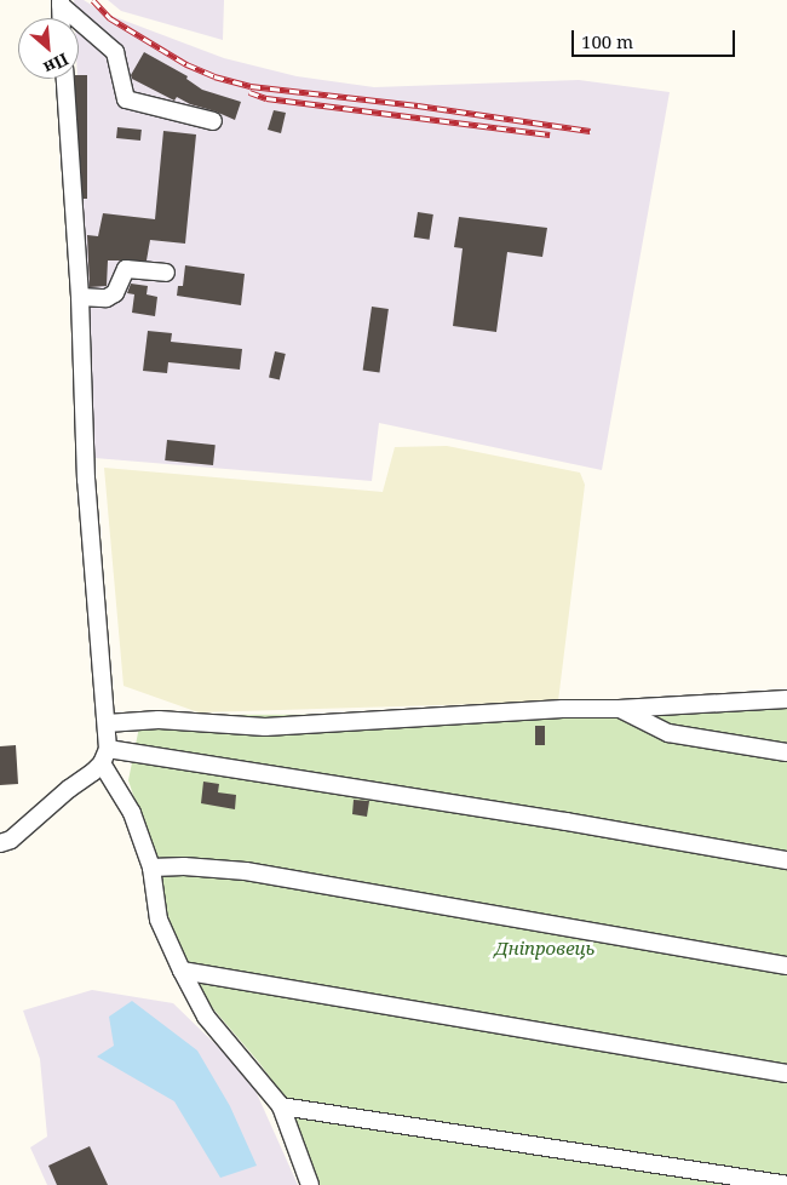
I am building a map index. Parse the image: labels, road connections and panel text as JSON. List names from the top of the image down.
{
  "parks": ["Дніпровець"],
  "scale_bar": "100 m",
  "north": "bottom right"
}
